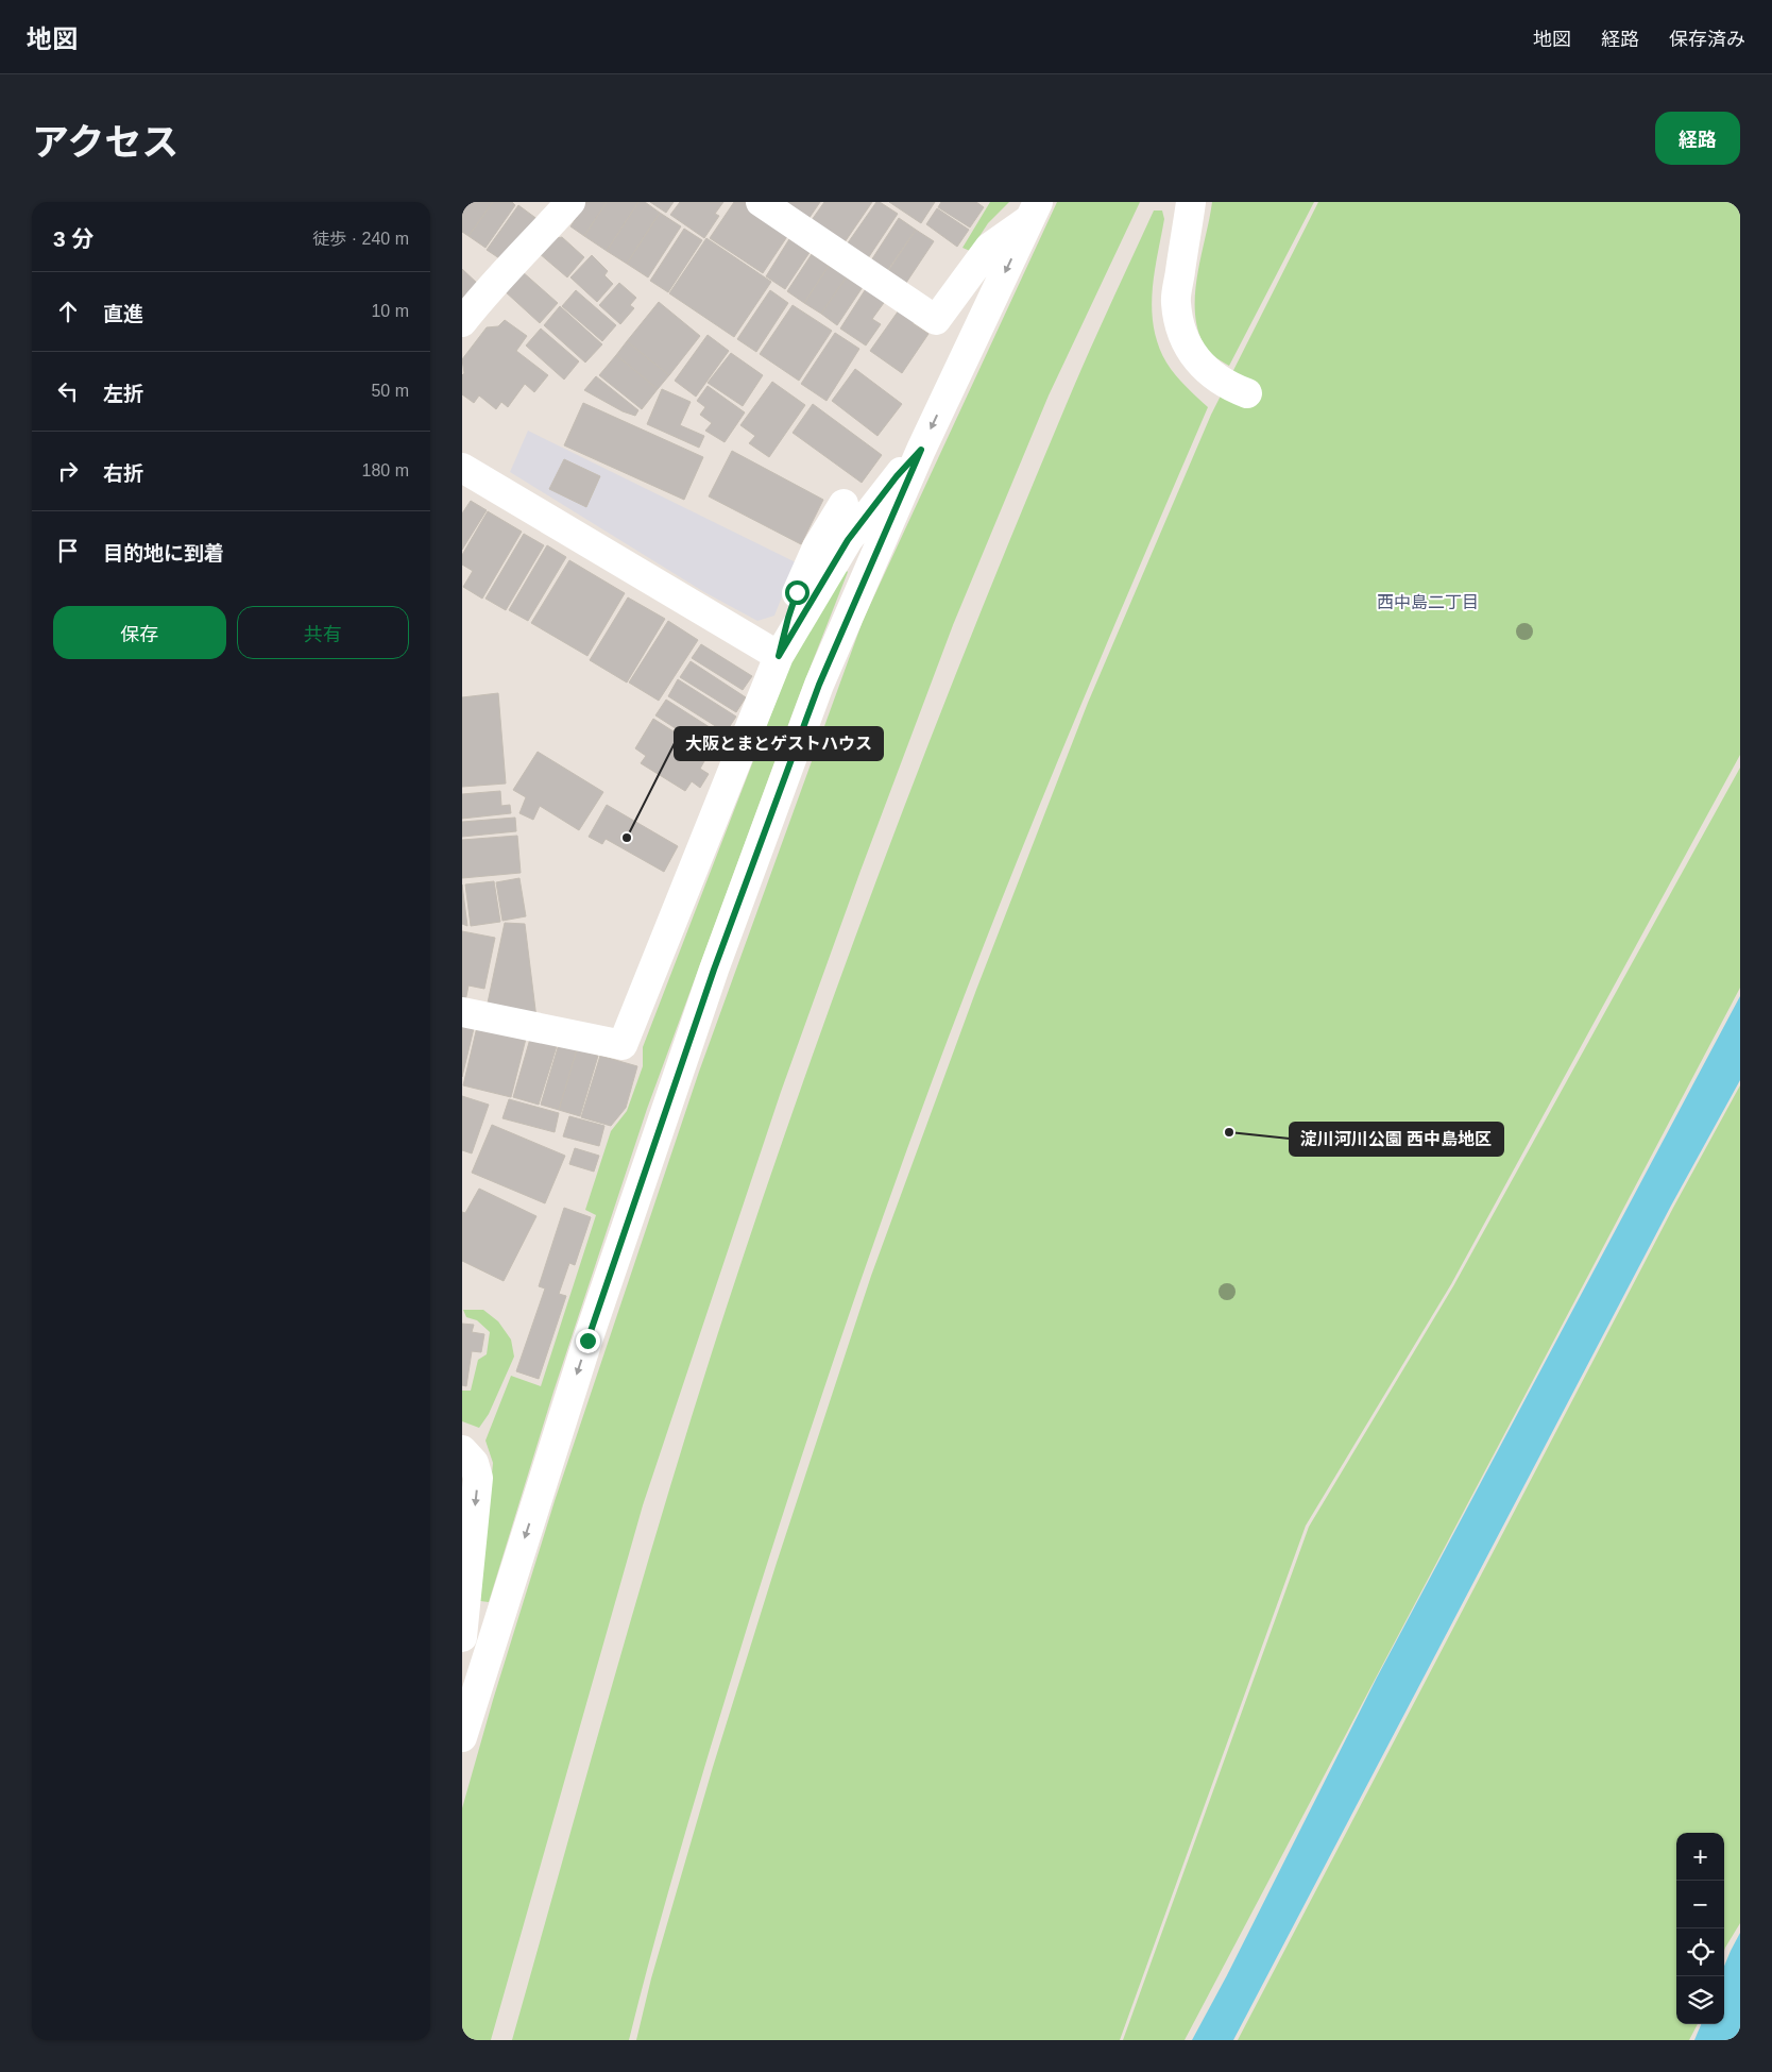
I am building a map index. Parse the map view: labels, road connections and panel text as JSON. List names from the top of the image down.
{
  "districts": ["西中島二丁目"],
  "places": ["大阪とまとゲストハウス", "淀川河川公園 西中島地区"],
  "page": {
    "header": "地図",
    "nav": ["地図", "経路", "保存済み"],
    "title": "アクセス",
    "buttons": [
      "経路",
      ["保存", "共有"]
    ],
    "heading": ["3 分", "徒歩 · 240 m"],
    "list": [
      ["直進", "10 m"],
      ["左折", "50 m"],
      ["右折", "180 m"],
      "目的地に到着"
    ],
    "map_buttons": ["+", "−"]
  }
}
